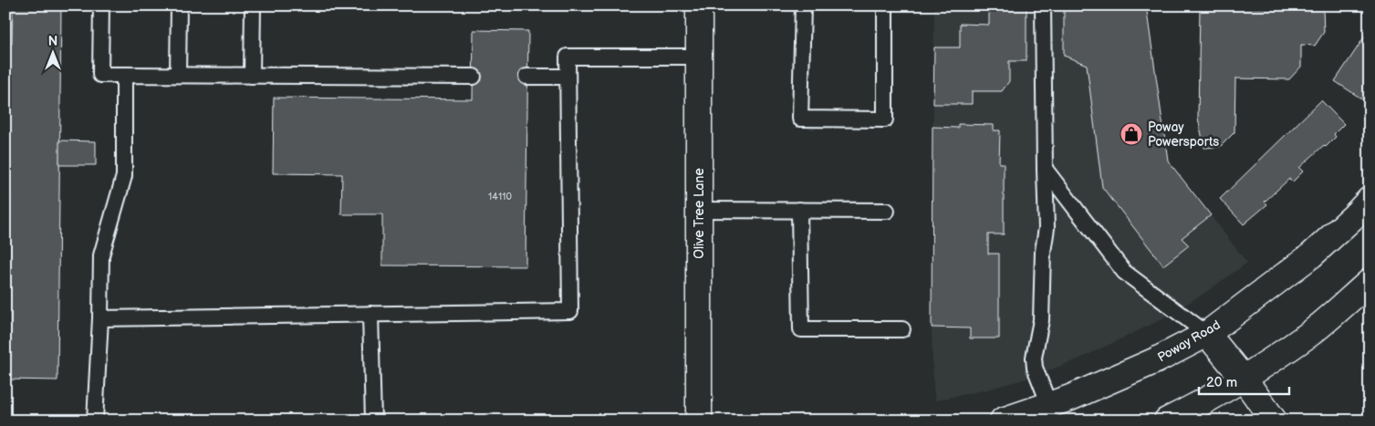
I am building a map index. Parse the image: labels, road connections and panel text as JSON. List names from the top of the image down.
{
  "streets": {
    "main road": ["Olive Tree Lane", "Poway Road"]
  },
  "places": {
    "shop": ["Poway Powersports"]
  },
  "house_numbers": ["14110"],
  "scale_bar": "20 m",
  "north": "top"
}
